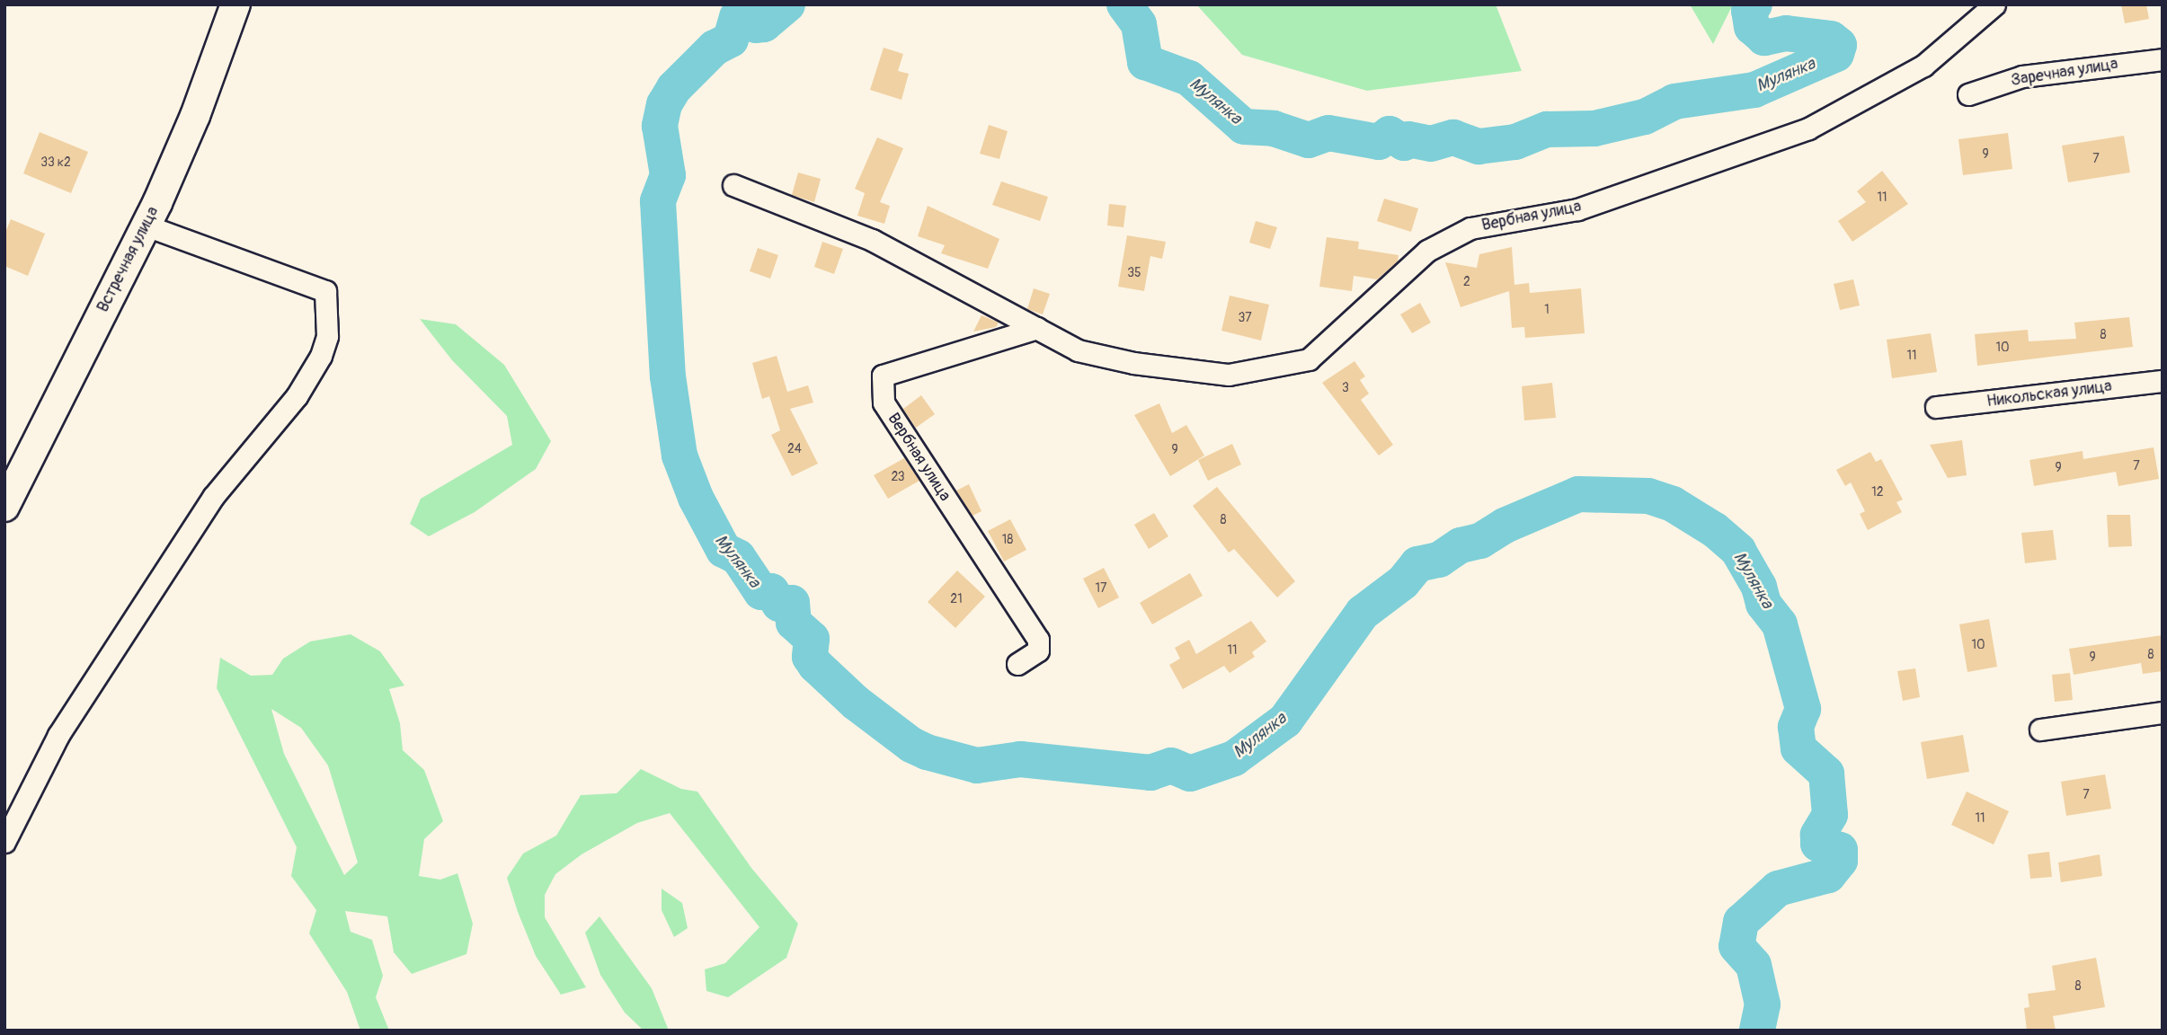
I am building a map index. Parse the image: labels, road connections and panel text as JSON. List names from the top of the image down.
{
  "streets": {
    "main road": ["Встречная улица"],
    "street": ["Заречная улица", "Вербная улица", "Никольская улица"]
  },
  "water": ["Мулянка"],
  "house_numbers": [
    "9",
    "7",
    "33 к2",
    "11",
    "35",
    "2",
    "1",
    "37",
    "8",
    "10",
    "11",
    "3",
    "24",
    "9",
    "7",
    "9",
    "23",
    "12",
    "8",
    "18",
    "17",
    "21",
    "10",
    "11",
    "8",
    "9",
    "7",
    "11",
    "8"
  ]
}
